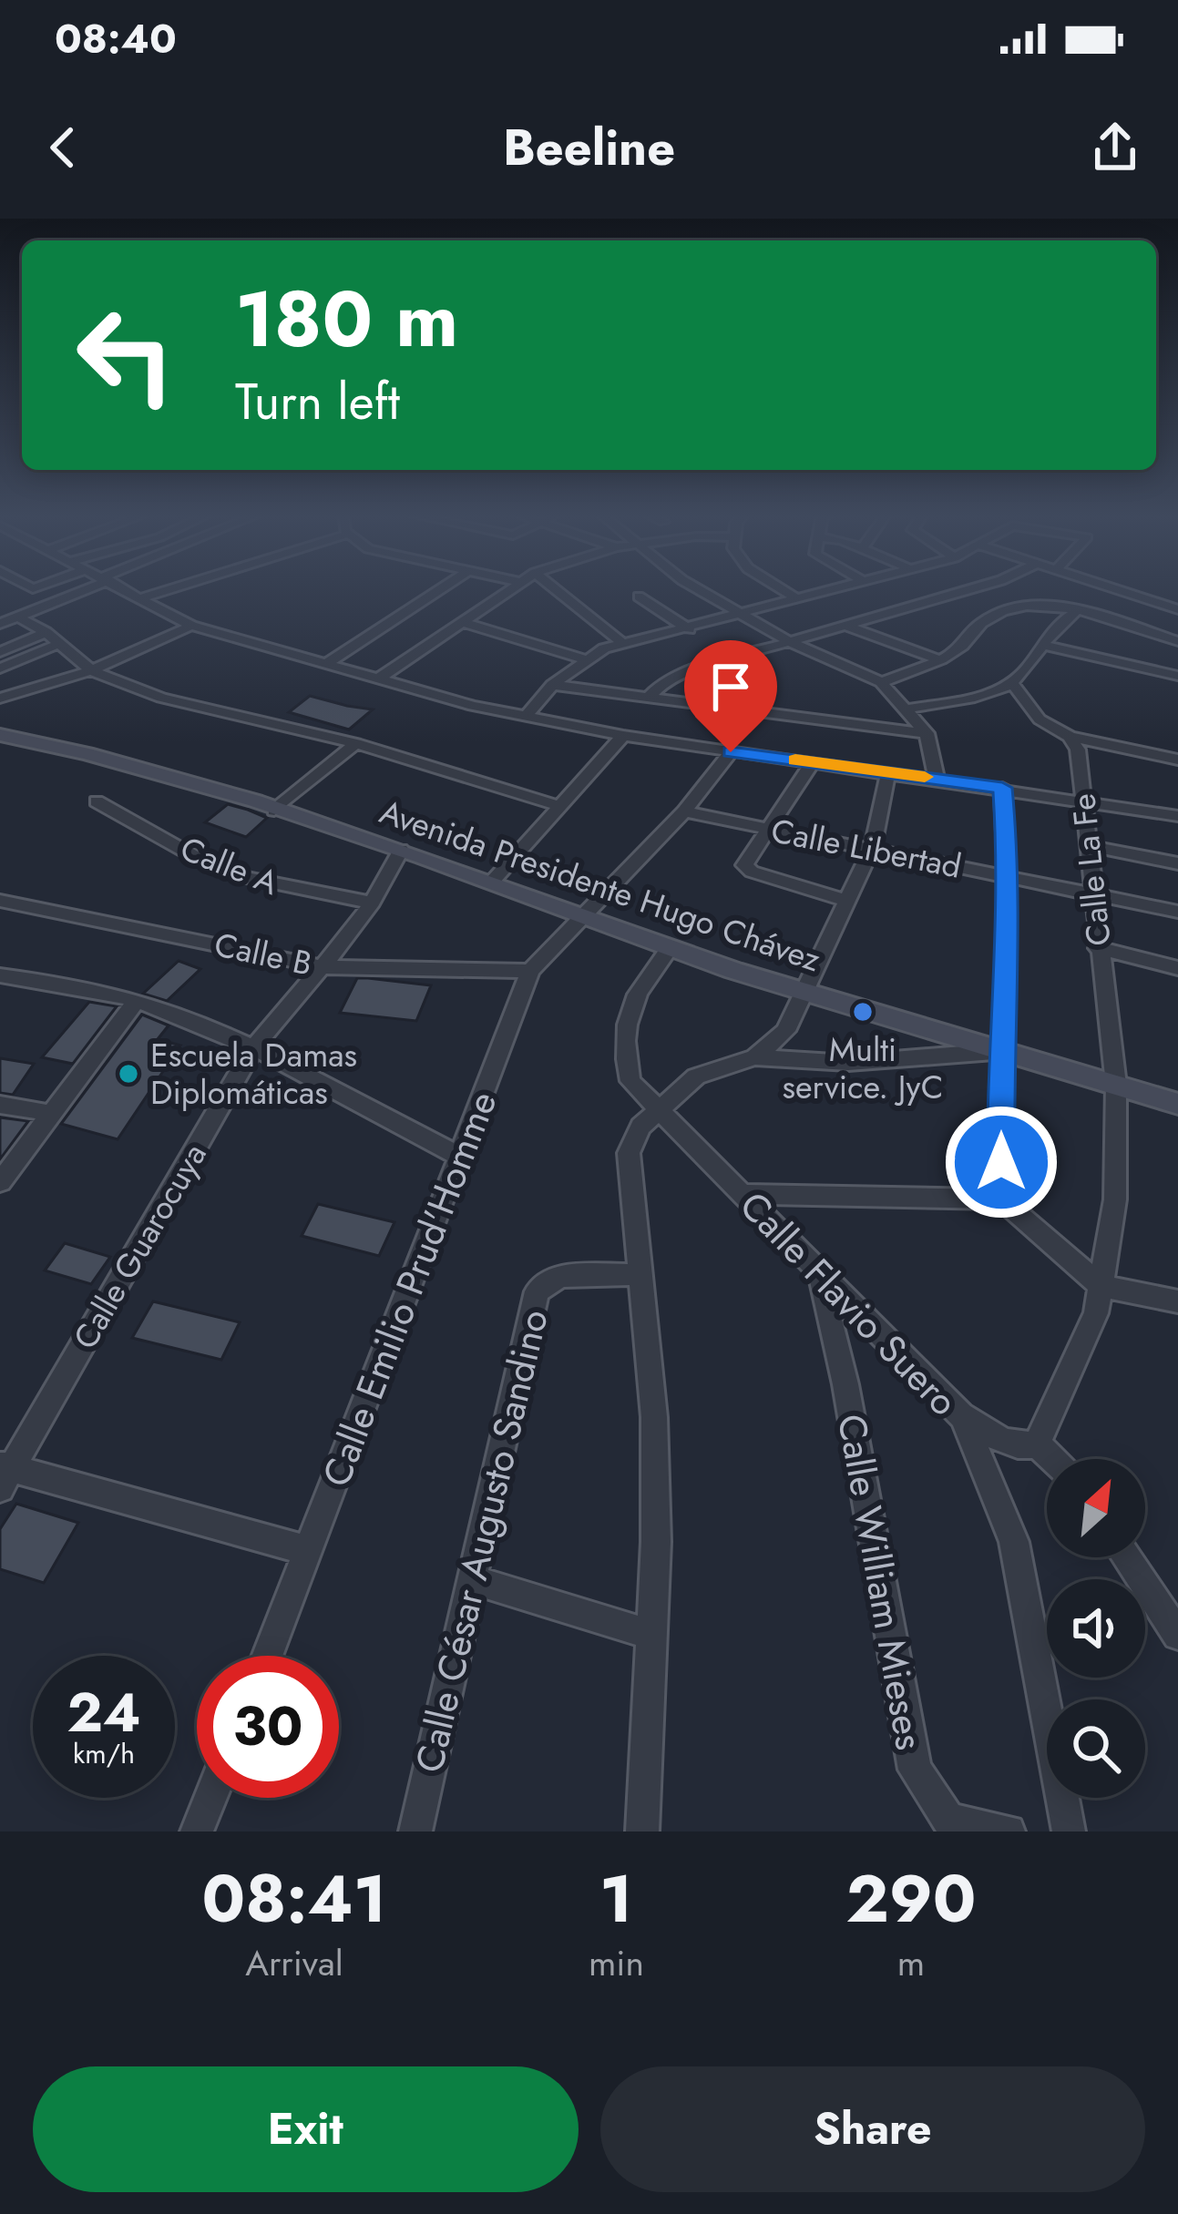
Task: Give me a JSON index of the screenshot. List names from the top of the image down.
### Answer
{
  "streets": {
    "main road": ["Avenida Presidente Hugo Chávez"],
    "street": [
      "Calle Libertad",
      "Calle A",
      "Calle La Fe",
      "Calle B",
      "Calle Guarocuya",
      "Calle Emilio Prud'Homme",
      "Calle Flavio Suero",
      "Calle César Augusto Sandino",
      "Calle William Mieses"
    ]
  },
  "crossings": [
    ["Calle Libertad", "Calle La Fe"],
    ["Calle Libertad", "Calle Emilio Prud'Homme"],
    ["Calle A", "Calle Guarocuya"],
    ["Calle La Fe", "Avenida Presidente Hugo Chávez"],
    ["Avenida Presidente Hugo Chávez", "Calle Guarocuya"],
    ["Avenida Presidente Hugo Chávez", "Calle Emilio Prud'Homme"],
    ["Avenida Presidente Hugo Chávez", "Calle Flavio Suero"],
    ["Calle B", "Calle Guarocuya"],
    ["Calle B", "Calle Emilio Prud'Homme"],
    ["Calle Flavio Suero", "Calle William Mieses"]
  ],
  "places": ["Multi service. JyC", "Escuela Damas Diplomáticas"],
  "north": "top right",
  "page": {
    "status": "08:40",
    "header": "Beeline",
    "turn": ["180 m", "Turn left"],
    "speed": "24 km/h",
    "limit": "30",
    "eta": [
      "08:41",
      "Arrival",
      "1",
      "min",
      "290",
      "m"
    ],
    "buttons": ["Exit", "Share"]
  }
}
